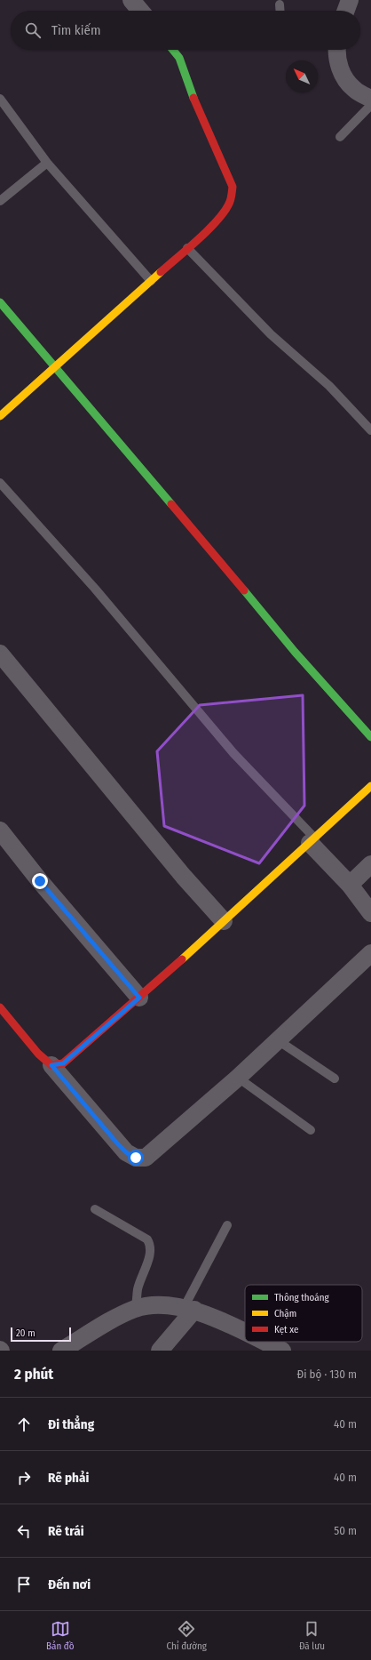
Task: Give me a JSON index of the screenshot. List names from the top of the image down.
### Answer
{
  "legend": ["Thông thoáng", "Chậm", "Kẹt xe"],
  "scale_bar": "20 m",
  "north": "top left",
  "page": {
    "search": "Tìm kiếm",
    "scale": "20 m",
    "heading": ["2 phút", "Đi bộ · 130 m"],
    "list": [
      ["Đi thẳng", "40 m"],
      ["Rẽ phải", "40 m"],
      ["Rẽ trái", "50 m"],
      "Đến nơi"
    ],
    "nav": ["Bản đồ", "Chỉ đường", "Đã lưu"]
  }
}
